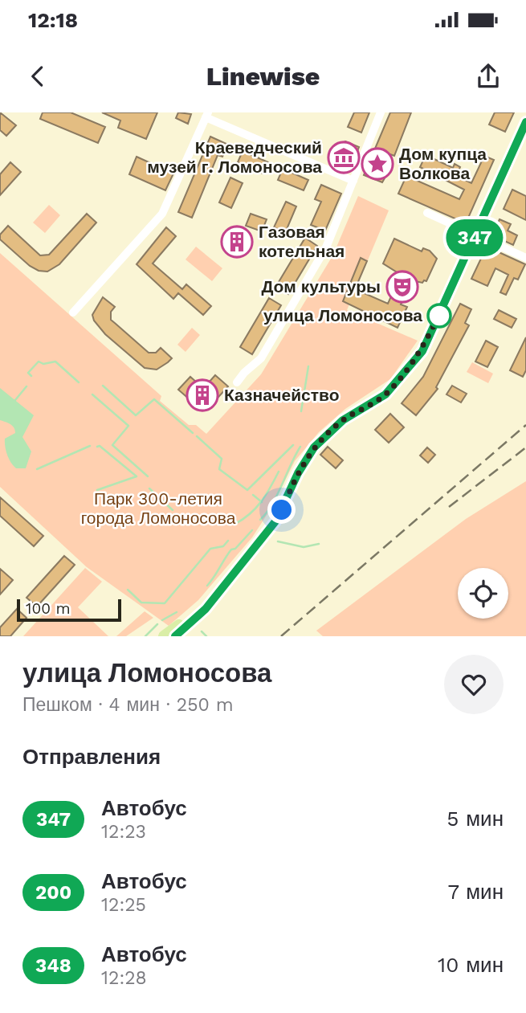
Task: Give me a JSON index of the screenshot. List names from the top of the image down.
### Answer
{
  "parks": ["Парк 300-летия города Ломоносова"],
  "places": {
    "museum": ["Краеведческий музей г. Ломоносова"],
    "place": ["Дом купца Волкова"],
    "building": ["Газовая котельная", "Казначейство"],
    "theatre": ["Дом культуры"],
    "other": ["улица Ломоносова"]
  },
  "lines": ["bus line 347"],
  "scale_bar": "100 m",
  "page": {
    "status": "12:18",
    "header": "Linewise",
    "on_map": "347",
    "scale": "100 m",
    "heading": [
      ["улица Ломоносова", "Пешком · 4 мин · 250 m"],
      "Отправления"
    ],
    "list": [
      {
        "mark": "347",
        "name": "Автобус",
        "note": "12:23",
        "value": "5 мин"
      },
      {
        "mark": "200",
        "name": "Автобус",
        "note": "12:25",
        "value": "7 мин"
      },
      {
        "mark": "348",
        "name": "Автобус",
        "note": "12:28",
        "value": "10 мин"
      }
    ]
  }
}
